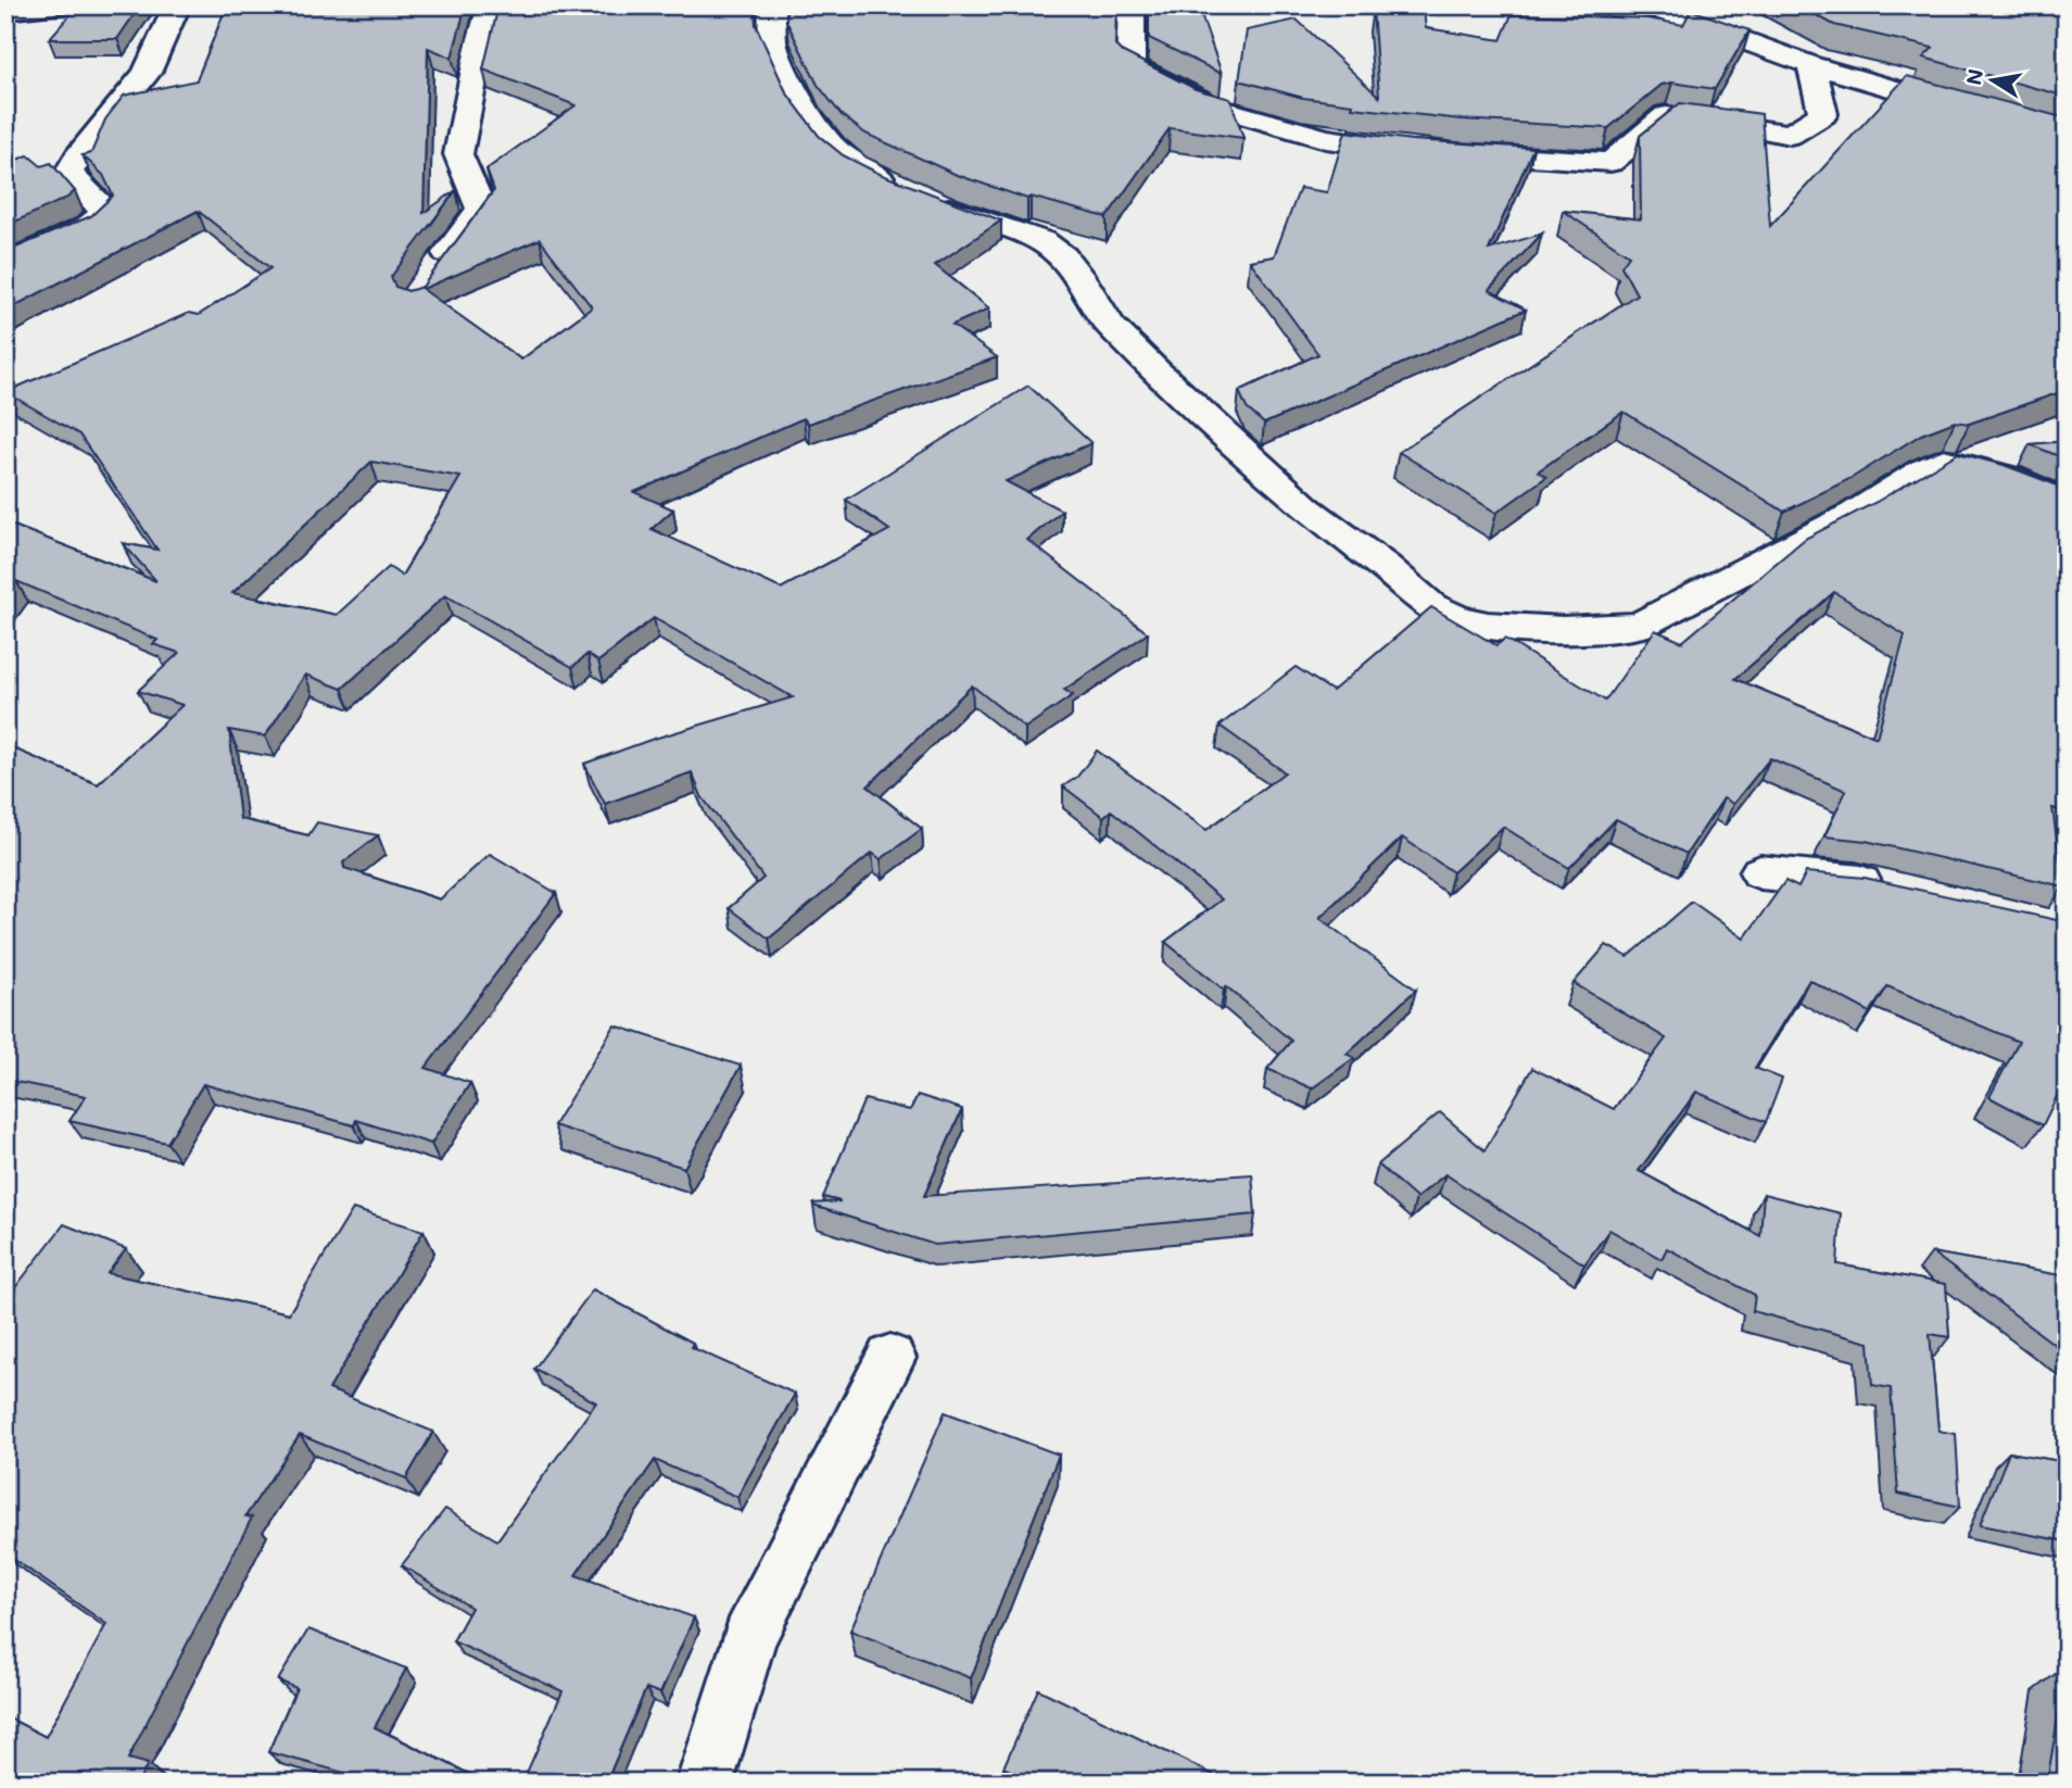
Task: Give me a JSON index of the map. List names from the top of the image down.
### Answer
{
  "north": "left"
}
